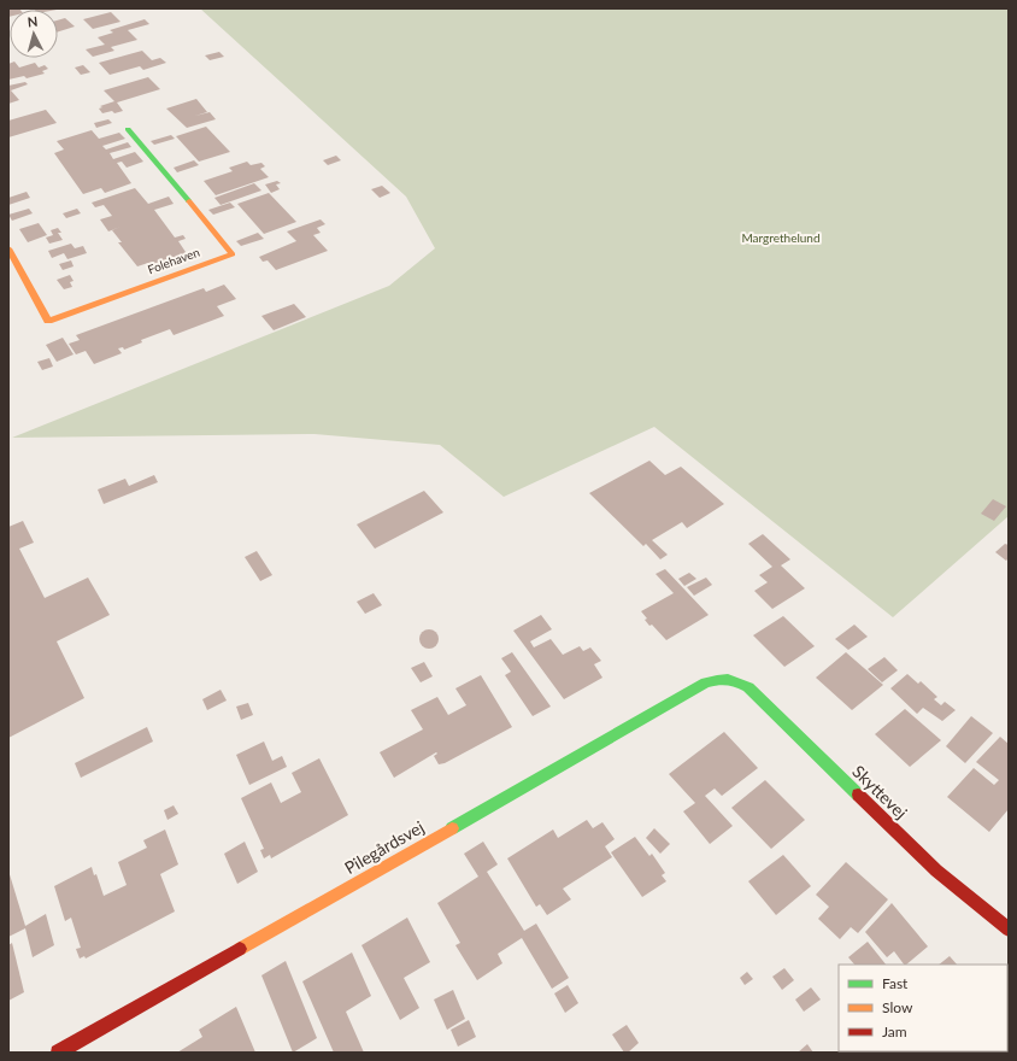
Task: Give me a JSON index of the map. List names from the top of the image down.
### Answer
{
  "streets": {
    "street": ["Folehaven", "Skyttevej", "Pilegårdsvej"]
  },
  "crossings": [
    ["Skyttevej", "Pilegårdsvej"]
  ],
  "parks": ["Margrethelund"],
  "legend": ["Fast", "Slow", "Jam"],
  "north": "top"
}
